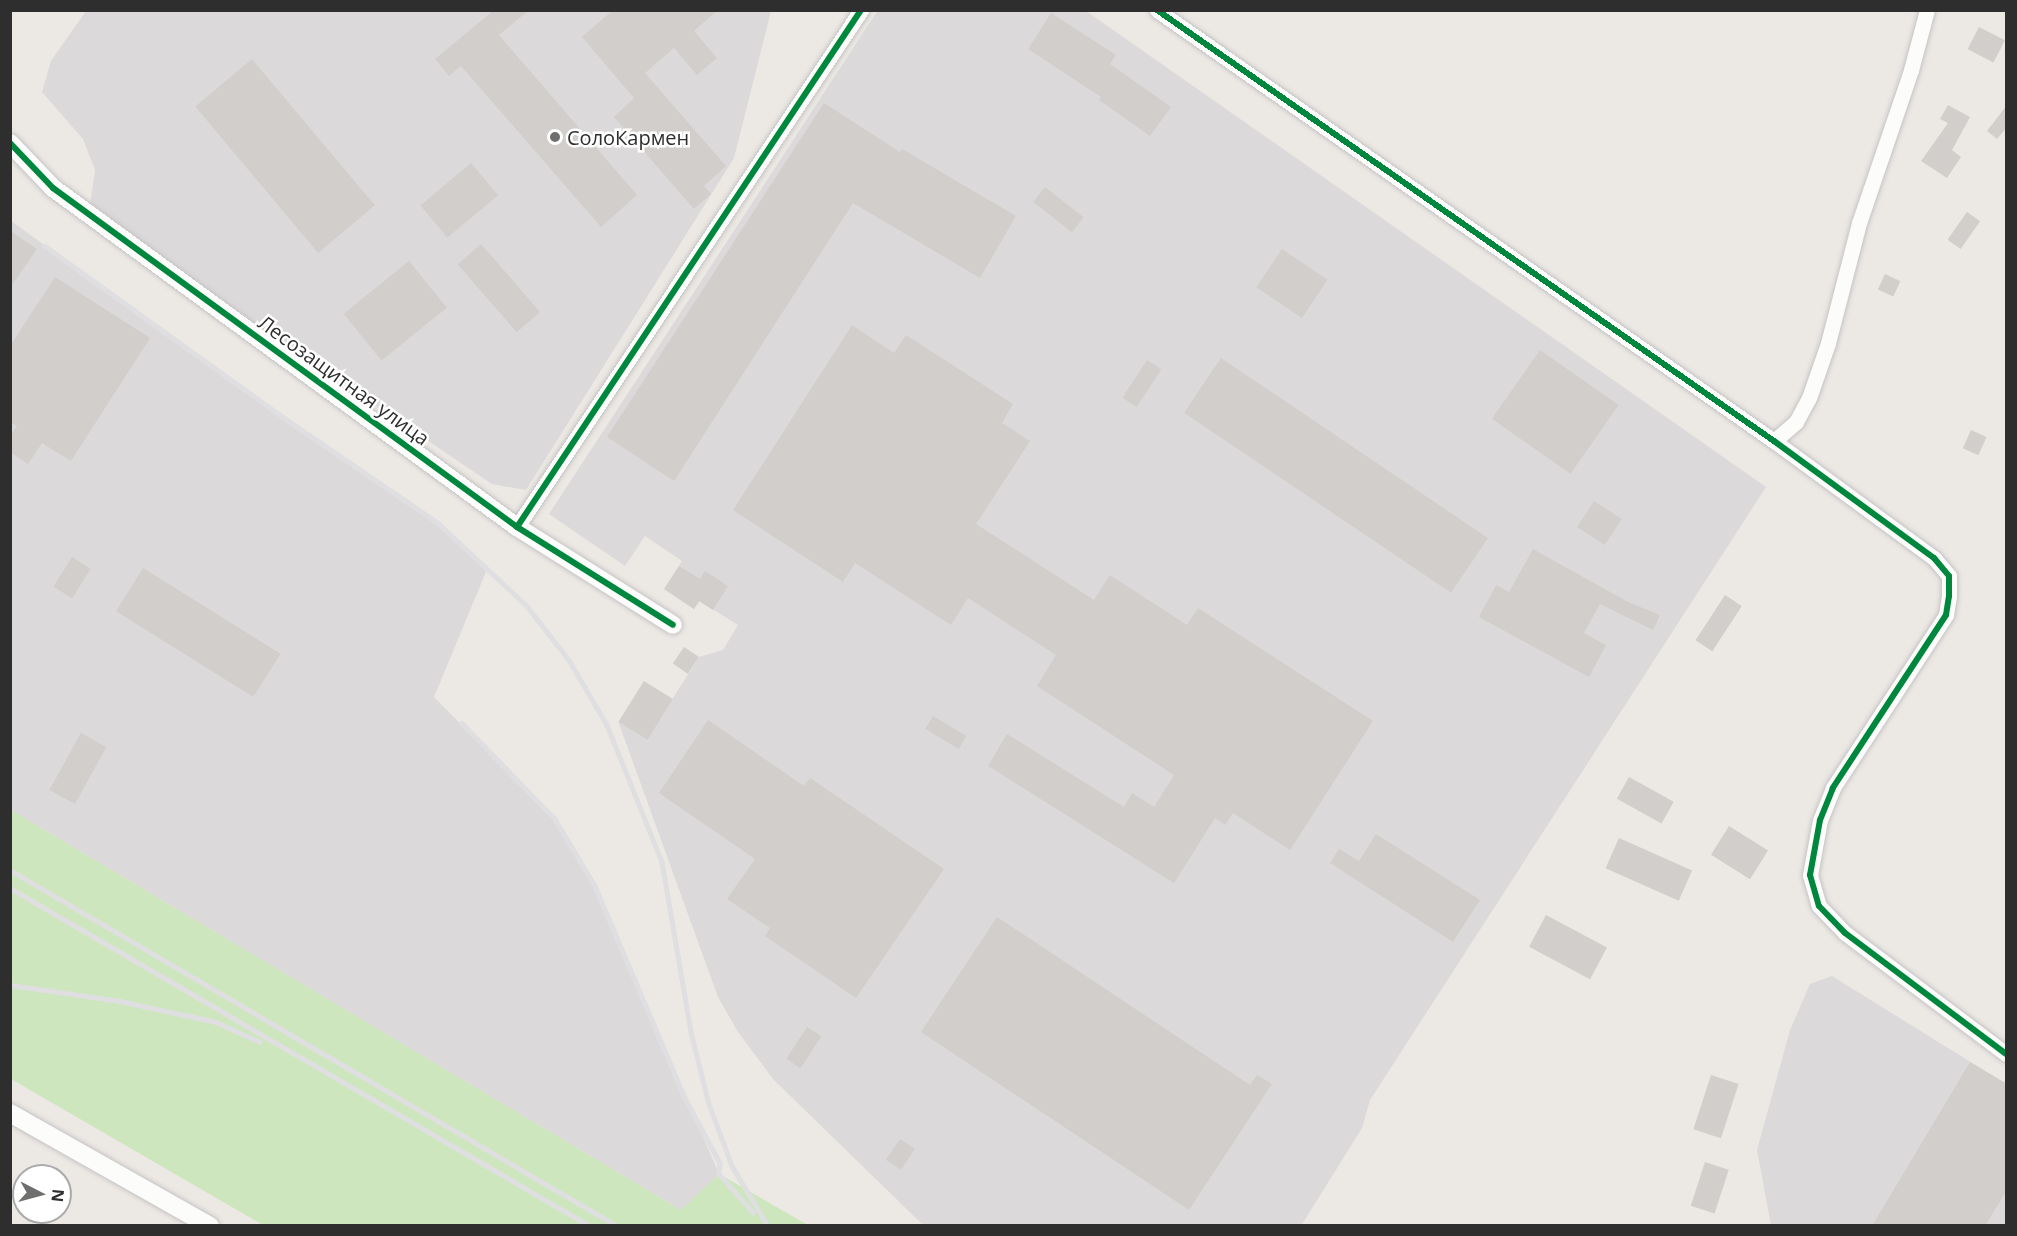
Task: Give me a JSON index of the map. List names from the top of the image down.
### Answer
{
  "streets": {
    "street": ["Лесозащитная улица"]
  },
  "places": ["СолоКармен"],
  "north": "right"
}
